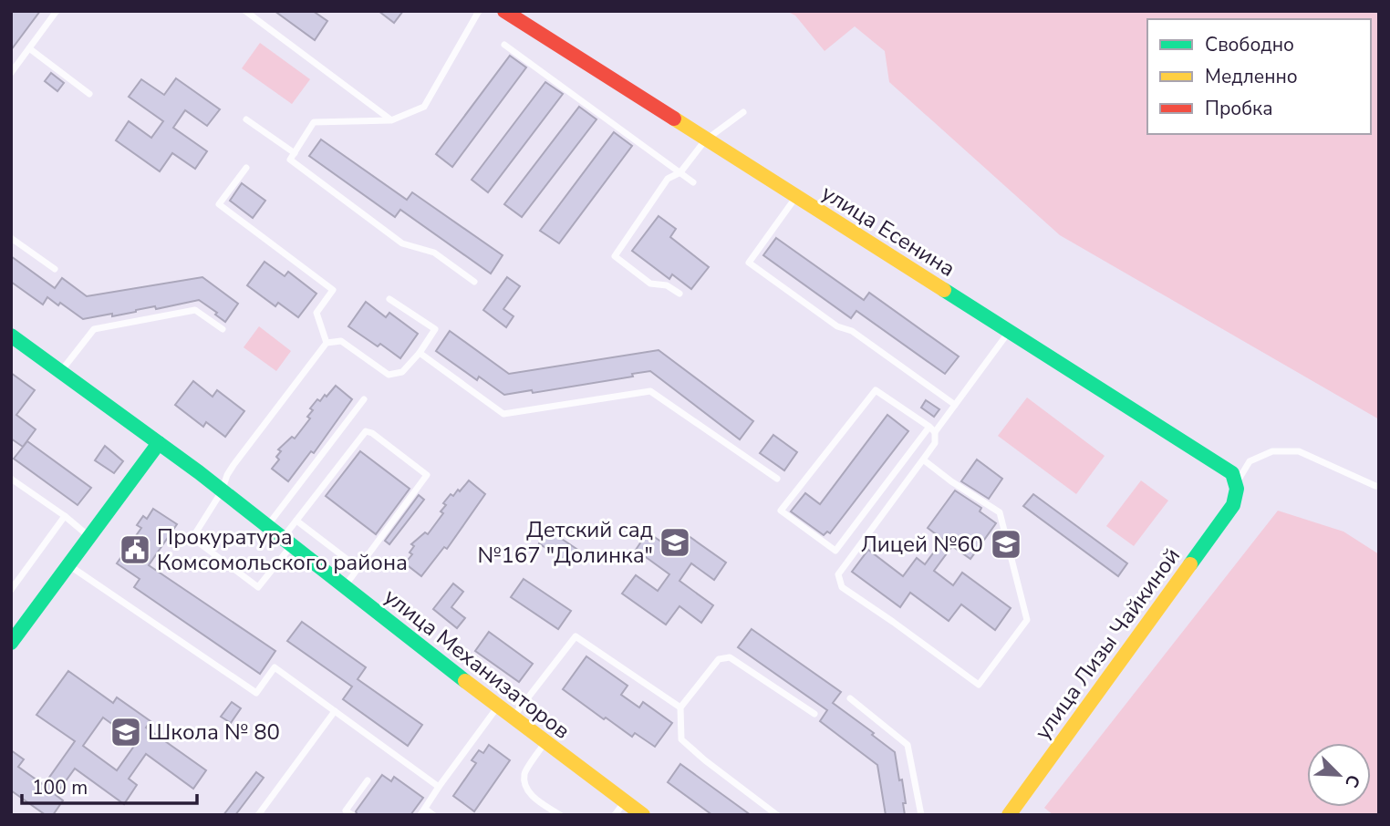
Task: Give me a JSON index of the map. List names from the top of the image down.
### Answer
{
  "streets": {
    "street": ["улица Есенина", "улица Лизы Чайкиной", "улица Механизаторов"]
  },
  "crossings": [
    ["улица Есенина", "улица Лизы Чайкиной"]
  ],
  "places": {
    "school or university": ["Детский сад №167 \"Долинка\"", "Лицей №60", "Школа № 80"],
    "public building": ["Прокуратура Комсомольского района"]
  },
  "legend": ["Свободно", "Медленно", "Пробка"],
  "scale_bar": "100 m",
  "north": "bottom right"
}
